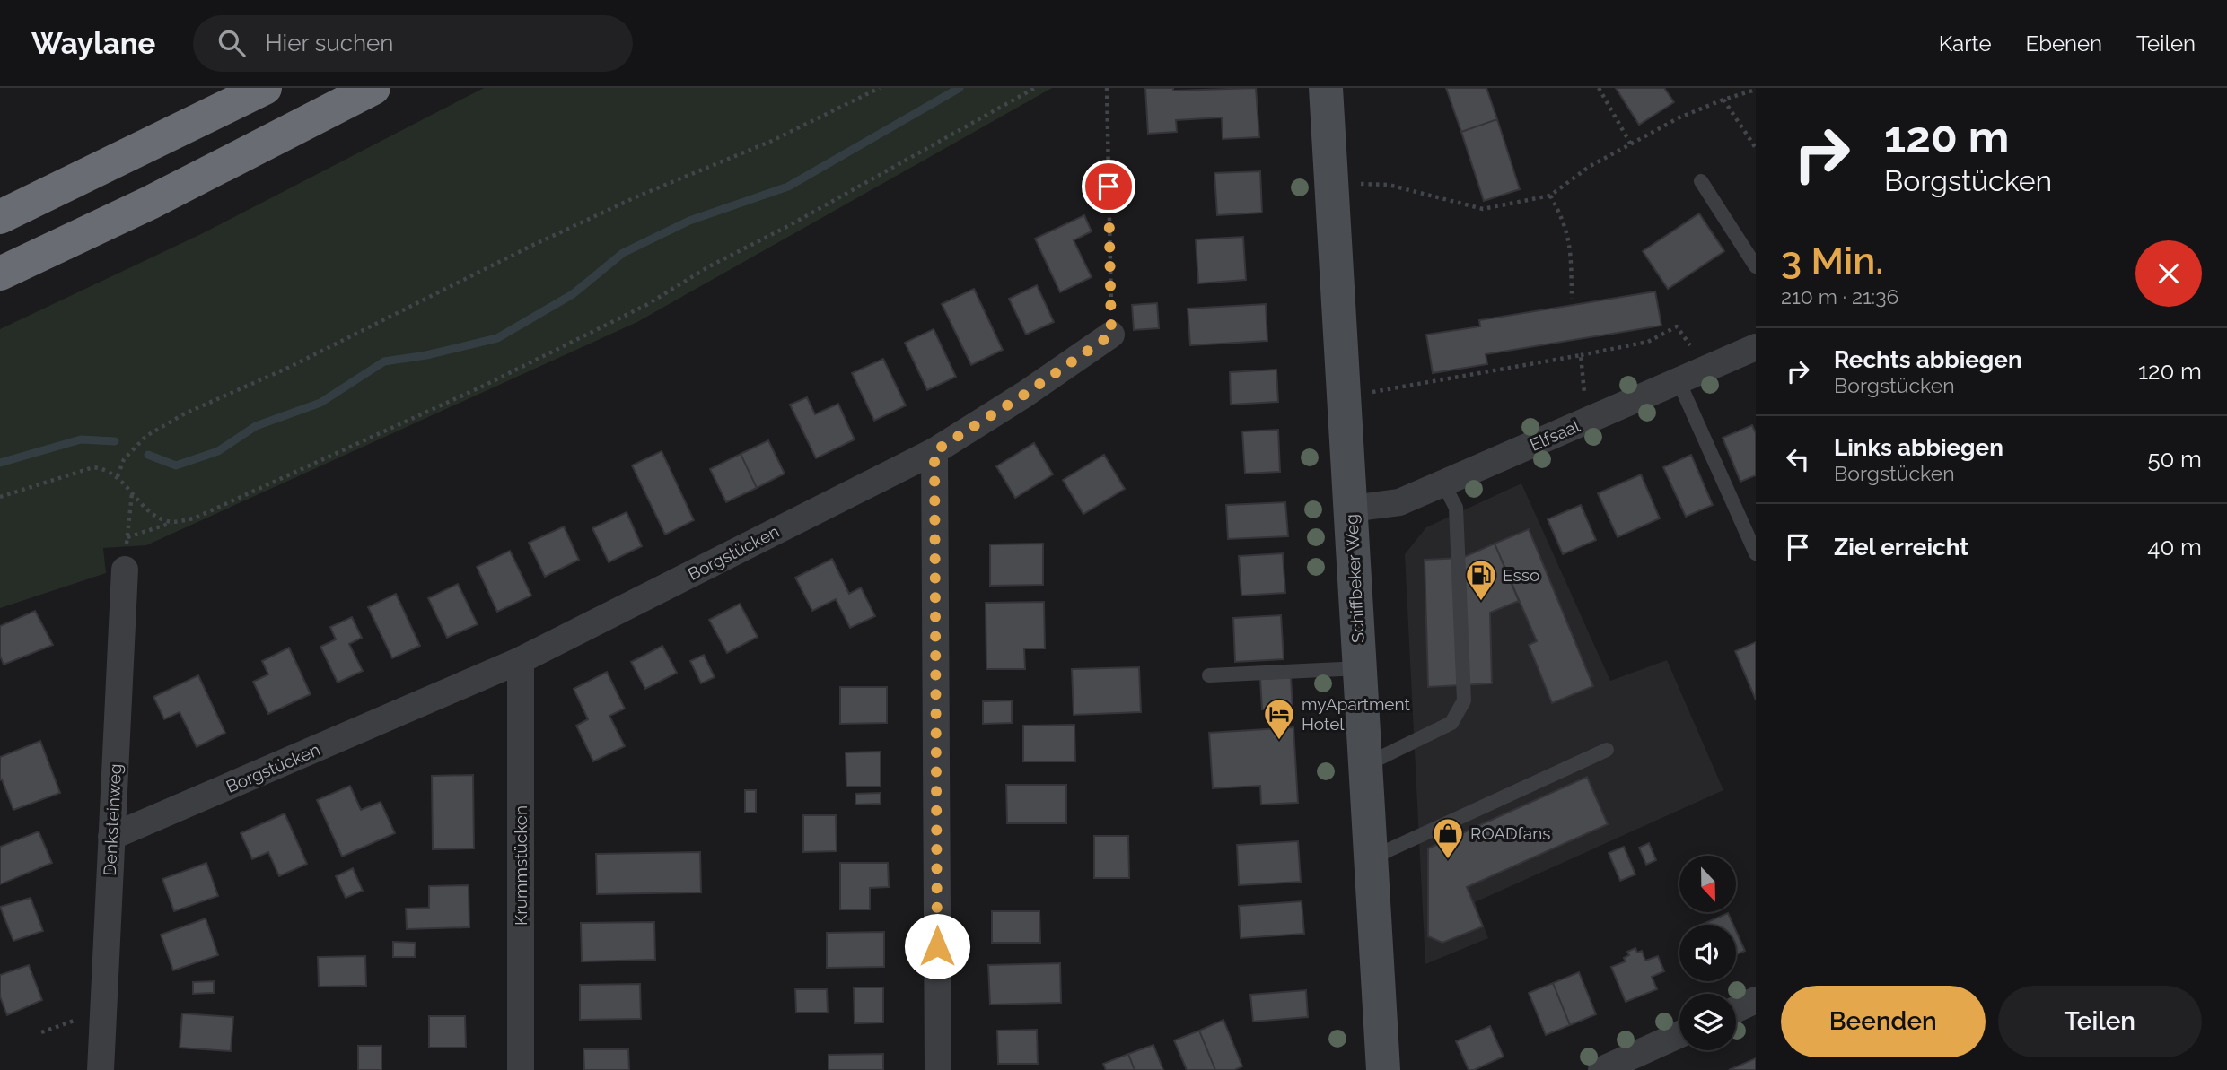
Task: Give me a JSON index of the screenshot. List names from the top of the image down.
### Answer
{
  "streets": {
    "main road": ["Schiffbeker Weg"],
    "street": [
      "Elfsaal",
      "Borgstücken",
      "Denksteinweg",
      "Krummstücken"
    ]
  },
  "crossings": [
    ["Elfsaal", "Schiffbeker Weg"],
    ["Borgstücken", "Denksteinweg"],
    ["Borgstücken", "Krummstücken"]
  ],
  "places": {
    "fuel station": ["Esso"],
    "hotel": ["myApartment Hotel"],
    "shop": ["ROADfans"]
  },
  "north": "bottom",
  "page": {
    "header": "Waylane",
    "search": "Hier suchen",
    "nav": ["Karte", "Ebenen", "Teilen"],
    "turn": ["120 m", "Borgstücken"],
    "heading": ["3 Min.", "210 m · 21:36"],
    "list": [
      {
        "name": "Rechts abbiegen",
        "note": "Borgstücken",
        "value": "120 m"
      },
      {
        "name": "Links abbiegen",
        "note": "Borgstücken",
        "value": "50 m"
      },
      {
        "name": "Ziel erreicht",
        "value": "40 m"
      }
    ],
    "buttons": ["Beenden", "Teilen"]
  }
}
